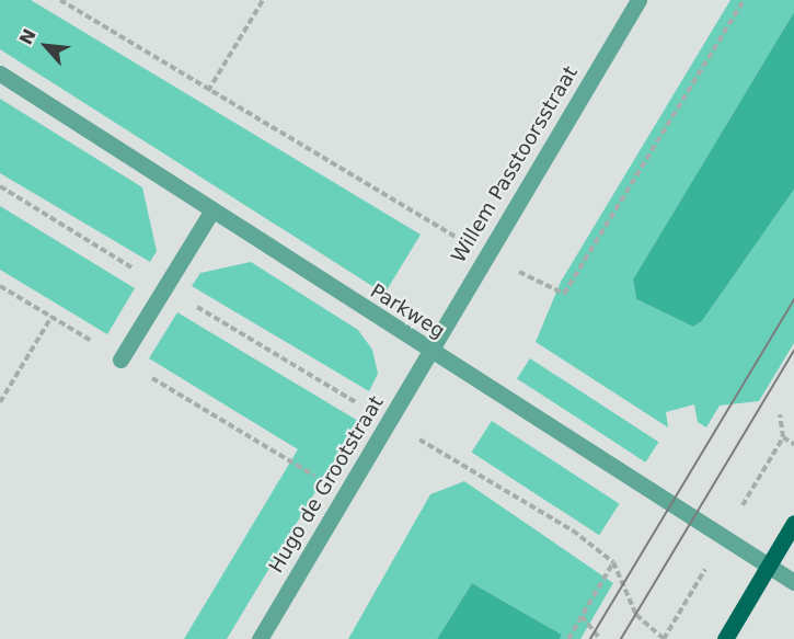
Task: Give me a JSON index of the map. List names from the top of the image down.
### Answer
{
  "streets": {
    "street": ["Willem Passtoorsstraat", "Parkweg", "Hugo de Grootstraat"]
  },
  "crossings": [
    ["Willem Passtoorsstraat", "Parkweg"],
    ["Willem Passtoorsstraat", "Hugo de Grootstraat"],
    ["Parkweg", "Hugo de Grootstraat"]
  ],
  "north": "top left"
}
